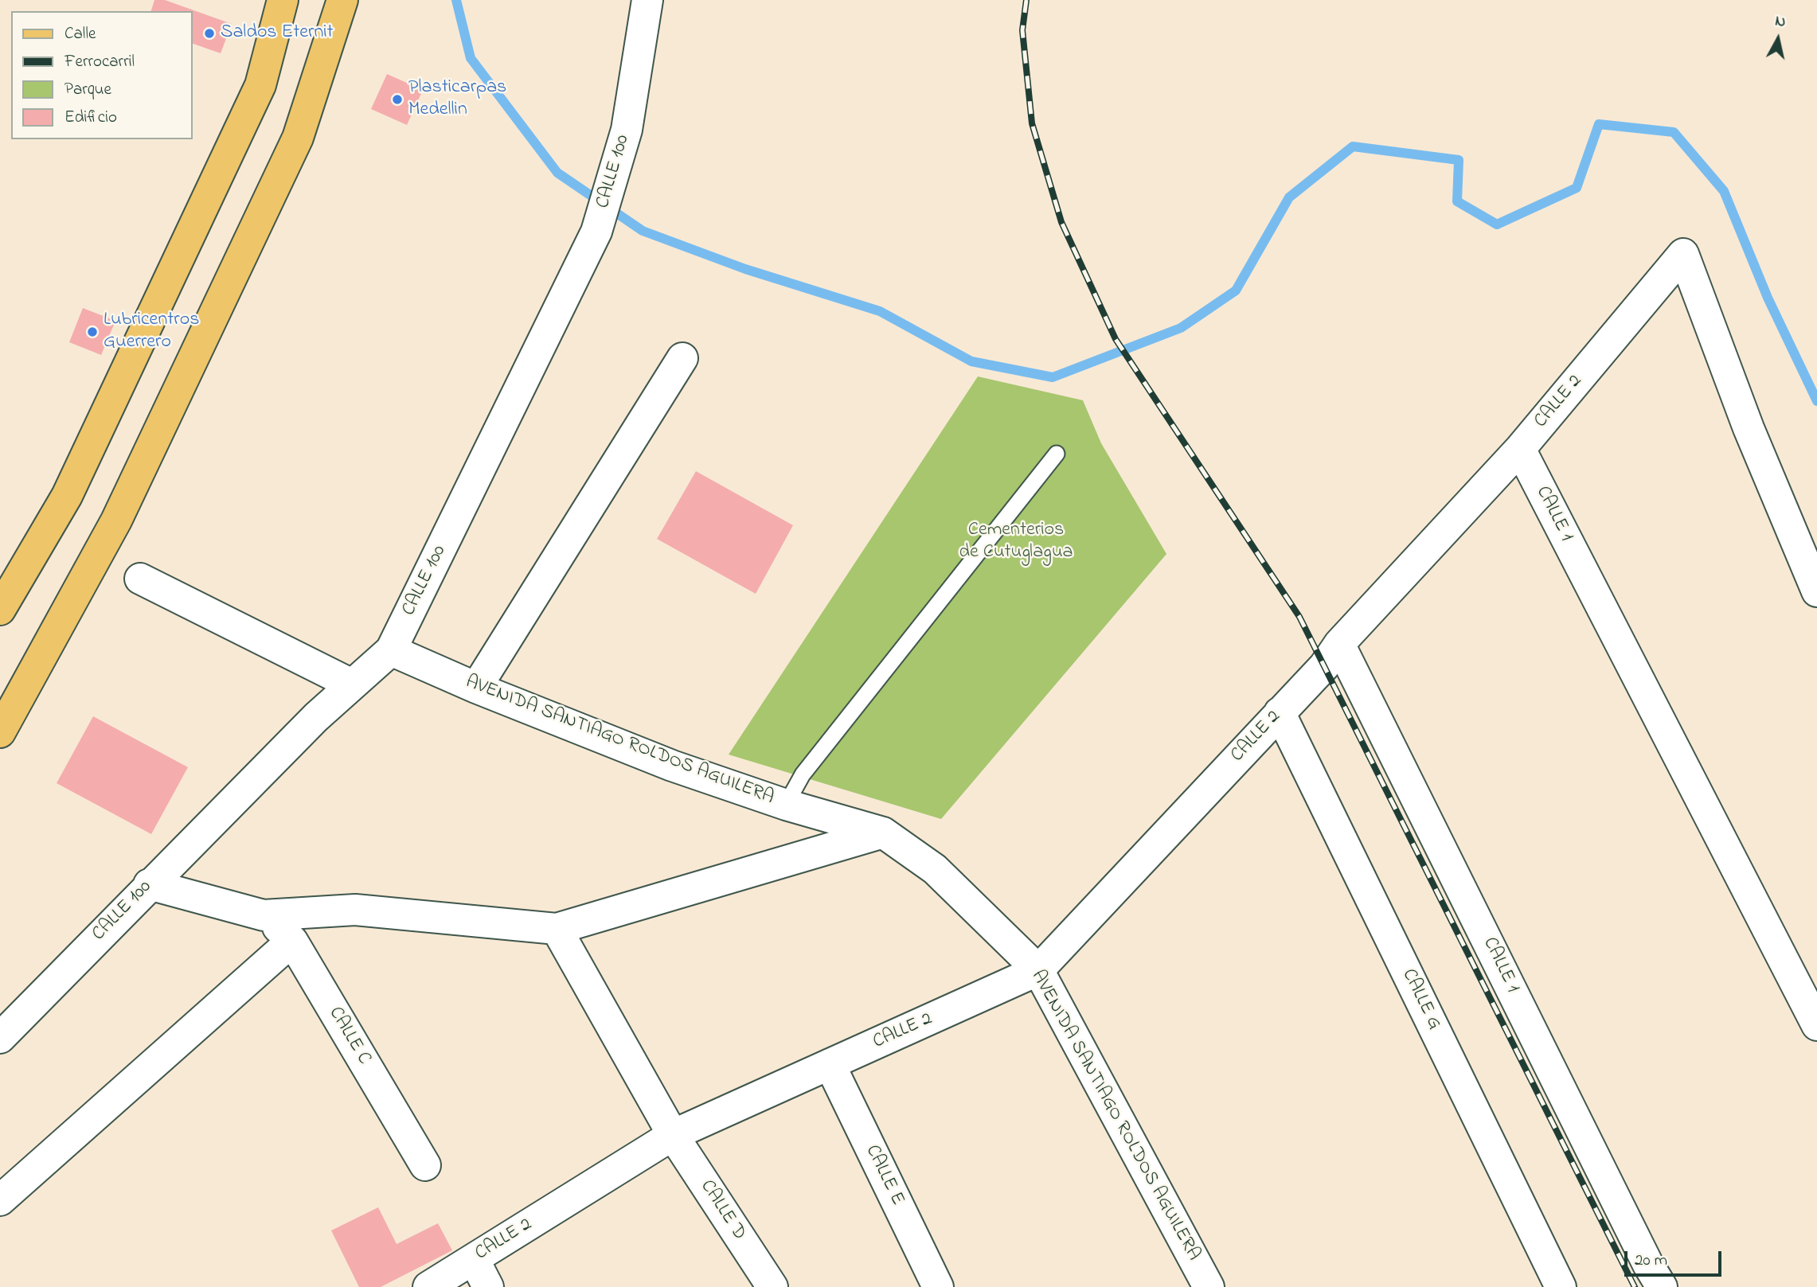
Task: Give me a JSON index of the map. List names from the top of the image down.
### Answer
{
  "streets": {
    "street": [
      "CALLE 100",
      "CALLE 2",
      "CALLE 1",
      "AVENIDA SANTIAGO ROLDOS AGUILERA",
      "CALLE G",
      "CALLE C",
      "CALLE E",
      "CALLE D"
    ]
  },
  "crossings": [
    ["CALLE 100", "AVENIDA SANTIAGO ROLDOS AGUILERA"],
    ["CALLE 2", "CALLE 1"],
    ["CALLE 2", "AVENIDA SANTIAGO ROLDOS AGUILERA"],
    ["CALLE 2", "CALLE G"],
    ["CALLE 2", "CALLE E"],
    ["CALLE 2", "CALLE D"]
  ],
  "parks": ["Cementerios de Cutuglagua"],
  "places": ["Saldos Eternit", "Plasticarpas Medellin", "Lubricentros Guerrero"],
  "legend": [
    "Calle",
    "Ferrocarril",
    "Parque",
    "Edificio"
  ],
  "scale_bar": "20 m",
  "north": "top"
}
